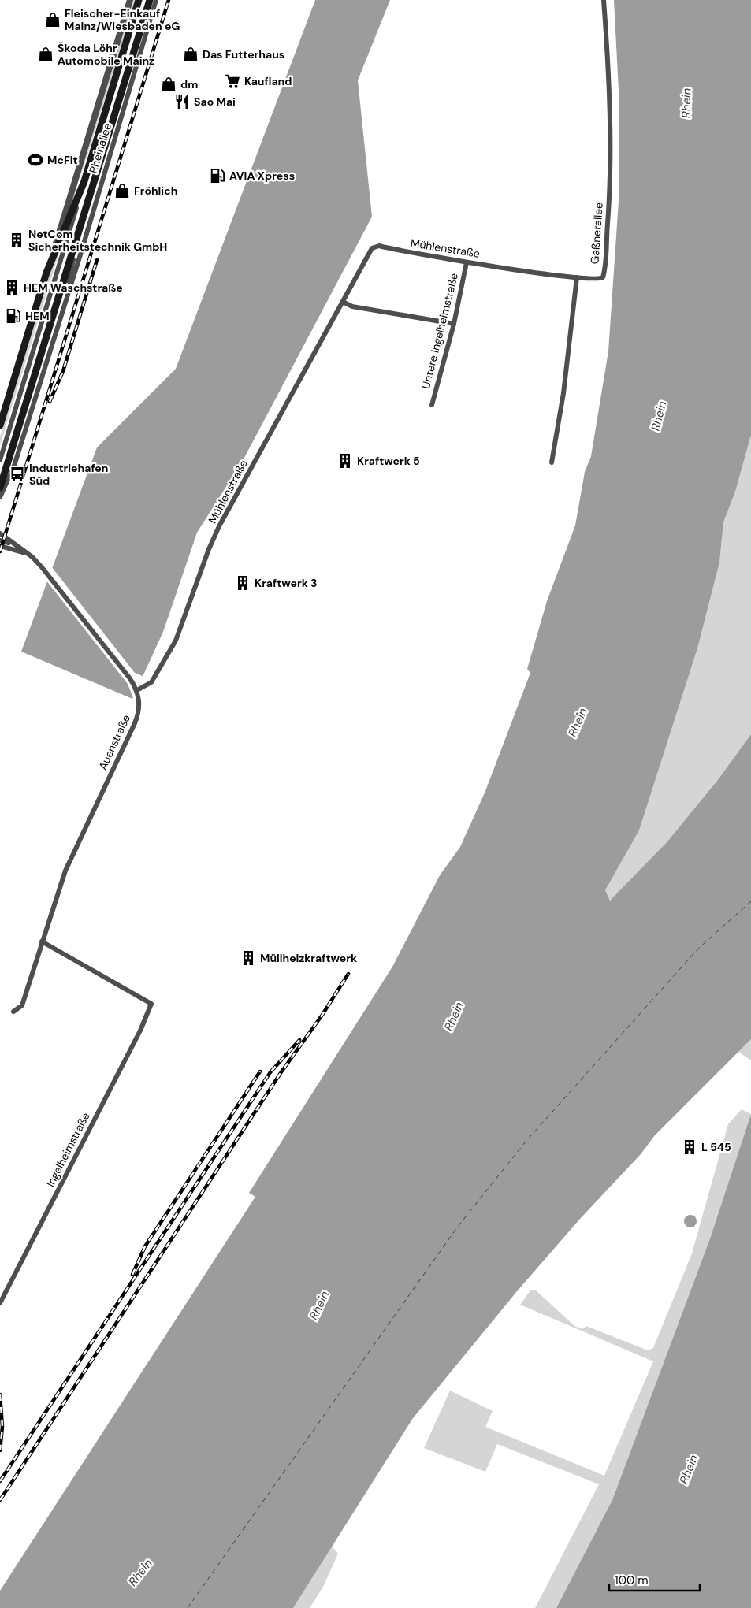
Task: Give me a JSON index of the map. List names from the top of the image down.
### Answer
{
  "streets": {
    "main road": ["Rheinallee"],
    "street": [
      "Gaßnerallee",
      "Mühlenstraße",
      "Untere Ingelheimstraße",
      "Auenstraße",
      "Ingelheimstraße"
    ]
  },
  "crossings": [
    ["Gaßnerallee", "Mühlenstraße"],
    ["Mühlenstraße", "Untere Ingelheimstraße"],
    ["Mühlenstraße", "Auenstraße"],
    ["Auenstraße", "Ingelheimstraße"]
  ],
  "water": ["Rhein"],
  "places": {
    "shop": [
      "Fleischer-Einkauf Mainz/Wiesbaden eG",
      "Škoda Löhr Automobile Mainz",
      "Das Futterhaus",
      "dm",
      "Fröhlich"
    ],
    "supermarket": ["Kaufland"],
    "restaurant": ["Sao Mai"],
    "sports": ["McFit"],
    "fuel station": ["AVIA Xpress", "HEM"],
    "building": [
      "NetCom Sicherheitstechnik GmbH",
      "HEM Waschstraße",
      "Kraftwerk 5",
      "Kraftwerk 3",
      "Müllheizkraftwerk",
      "L 545"
    ],
    "bus stop": ["Industriehafen Süd"]
  },
  "scale_bar": "100 m"
}
